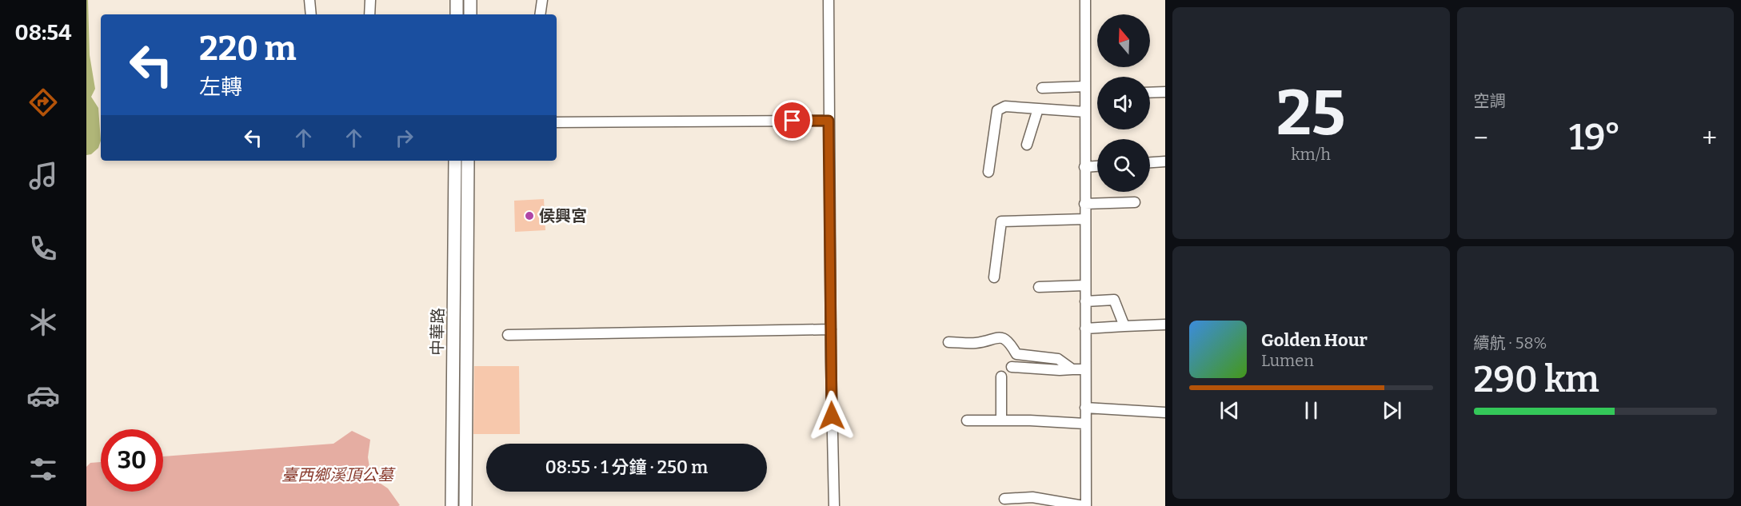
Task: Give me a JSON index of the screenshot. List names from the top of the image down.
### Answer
{
  "streets": {
    "main road": ["中華路"]
  },
  "parks": ["臺西鄉溪頂公墓"],
  "places": ["侯興宮"],
  "north": "top",
  "page": {
    "tabs": "08:54",
    "tile": [
      ["25", "km/h"],
      "空調",
      ["續航 · 58%", "290 km"]
    ],
    "turn": ["220 m", "左轉"],
    "heat": ["−", "19°", "+"],
    "song": ["Golden Hour", "Lumen"],
    "limit": "30",
    "trip": "08:55 · 1 分鐘 · 250 m"
  }
}
